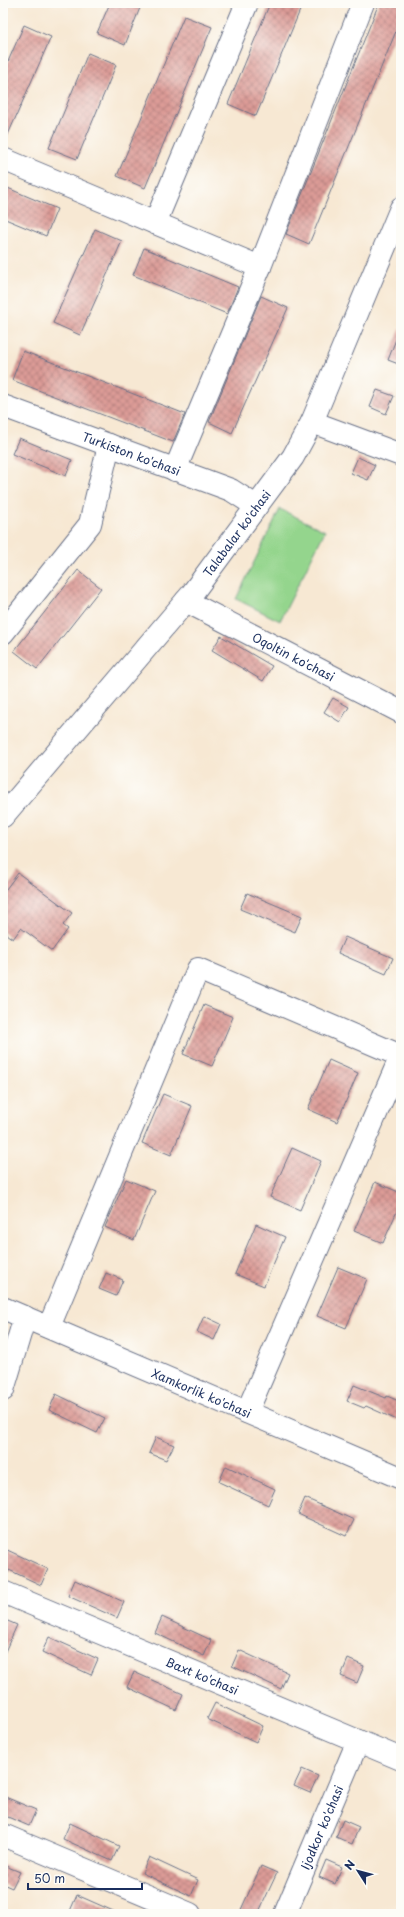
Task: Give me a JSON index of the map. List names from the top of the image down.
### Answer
{
  "streets": {
    "street": [
      "Turkiston ko'chasi",
      "Talabalar ko'chasi",
      "Oqoltin ko'chasi",
      "Xamkorlik ko'chasi",
      "Baxt ko'chasi",
      "Ijodkor ko'chasi"
    ]
  },
  "crossings": [
    ["Turkiston ko'chasi", "Talabalar ko'chasi"],
    ["Talabalar ko'chasi", "Oqoltin ko'chasi"],
    ["Baxt ko'chasi", "Ijodkor ko'chasi"]
  ],
  "scale_bar": "50 m",
  "north": "top left"
}
